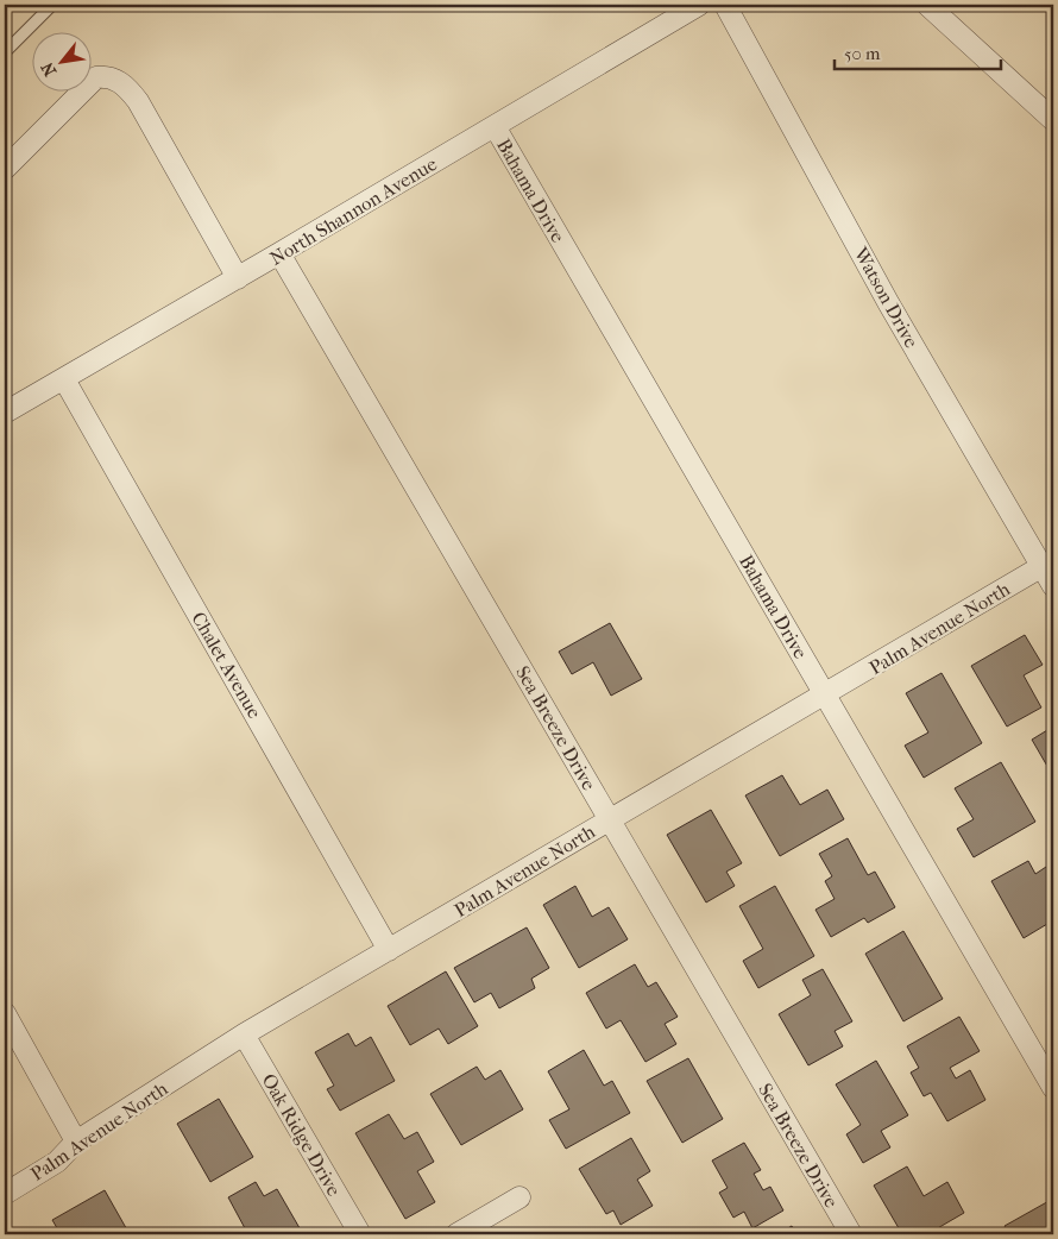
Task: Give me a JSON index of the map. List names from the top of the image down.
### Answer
{
  "streets": {
    "street": [
      "Bahama Drive",
      "North Shannon Avenue",
      "Watson Drive",
      "Palm Avenue North",
      "Chalet Avenue",
      "Sea Breeze Drive",
      "Oak Ridge Drive"
    ]
  },
  "crossings": [
    ["Bahama Drive", "North Shannon Avenue"],
    ["Bahama Drive", "Palm Avenue North"],
    ["North Shannon Avenue", "Chalet Avenue"],
    ["North Shannon Avenue", "Sea Breeze Drive"],
    ["Watson Drive", "Palm Avenue North"],
    ["Palm Avenue North", "Chalet Avenue"],
    ["Palm Avenue North", "Sea Breeze Drive"],
    ["Palm Avenue North", "Oak Ridge Drive"]
  ],
  "scale_bar": "50 m",
  "north": "bottom left"
}
